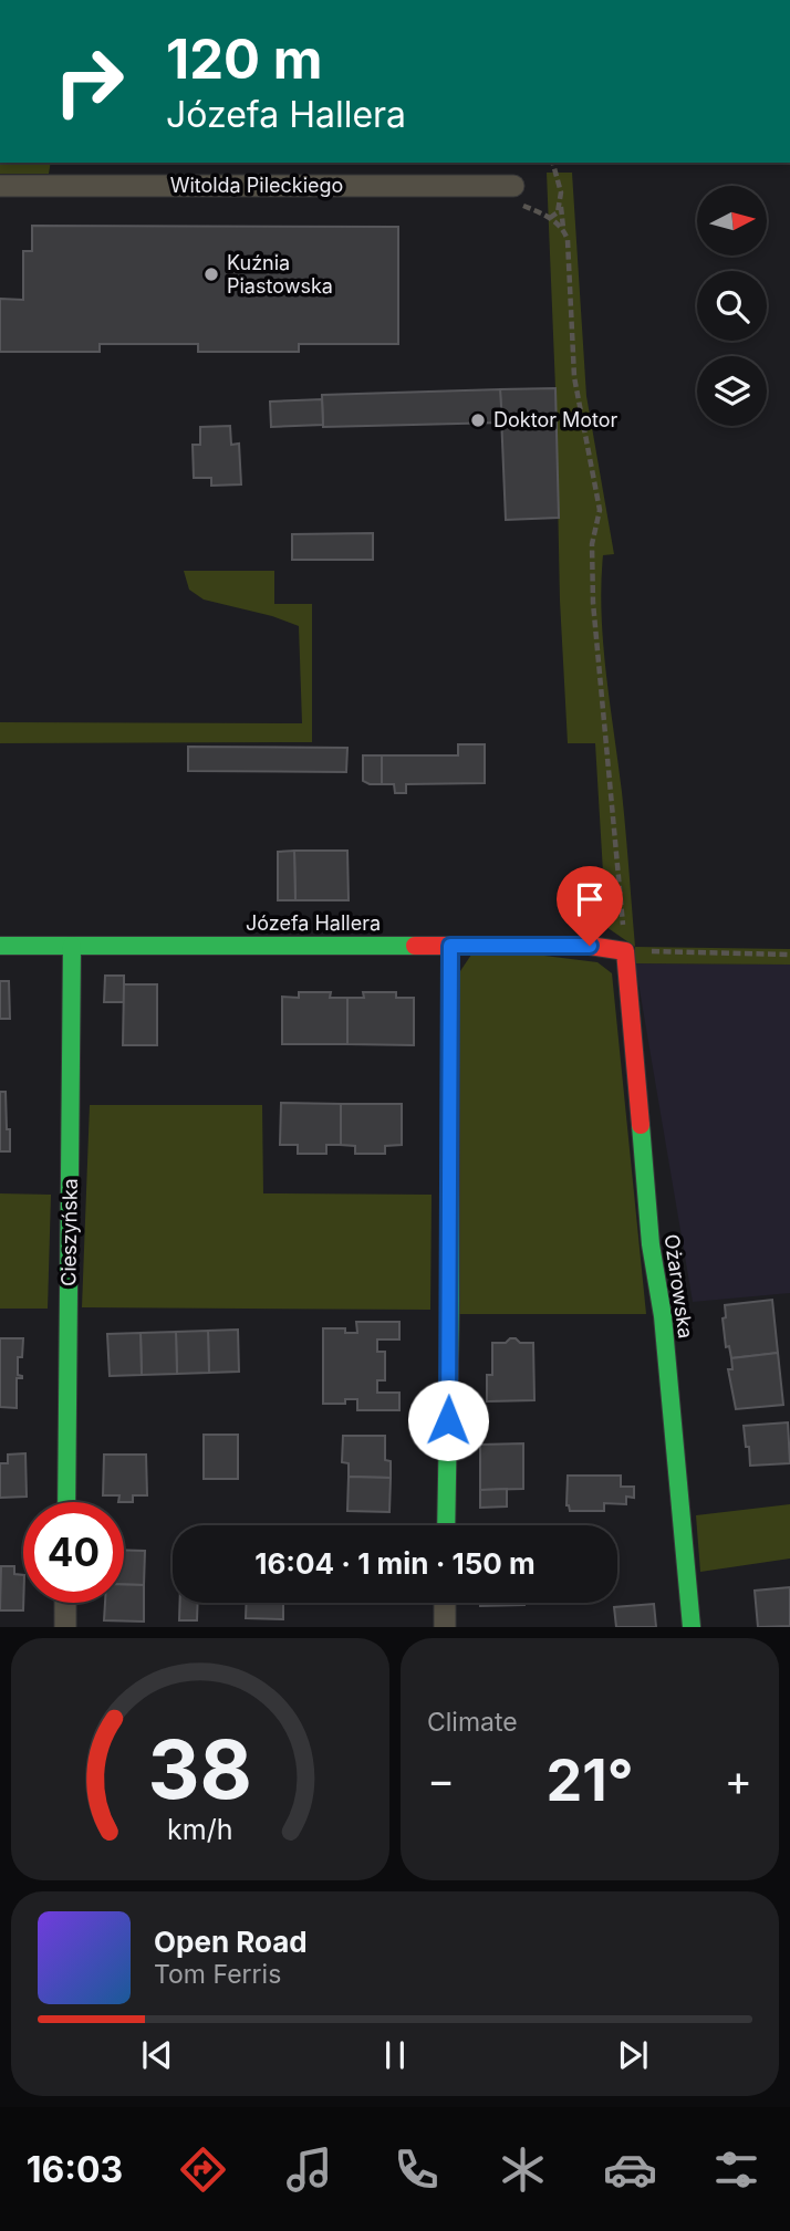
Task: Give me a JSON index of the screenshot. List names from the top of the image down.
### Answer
{
  "streets": {
    "street": [
      "Witolda Pileckiego",
      "Józefa Hallera",
      "Cieszyńska",
      "Ożarowska"
    ]
  },
  "crossings": [
    ["Józefa Hallera", "Cieszyńska"],
    ["Józefa Hallera", "Ożarowska"]
  ],
  "places": ["Kuźnia Piastowska", "Doktor Motor"],
  "north": "right",
  "page": {
    "turn": ["120 m", "Józefa Hallera"],
    "limit": "40",
    "trip": "16:04 · 1 min · 150 m",
    "tile": "Climate",
    "heat": ["−", "21°", "+"],
    "song": ["Open Road", "Tom Ferris"],
    "tabs": "16:03",
    "gauge": ["38", "km/h"]
  }
}
